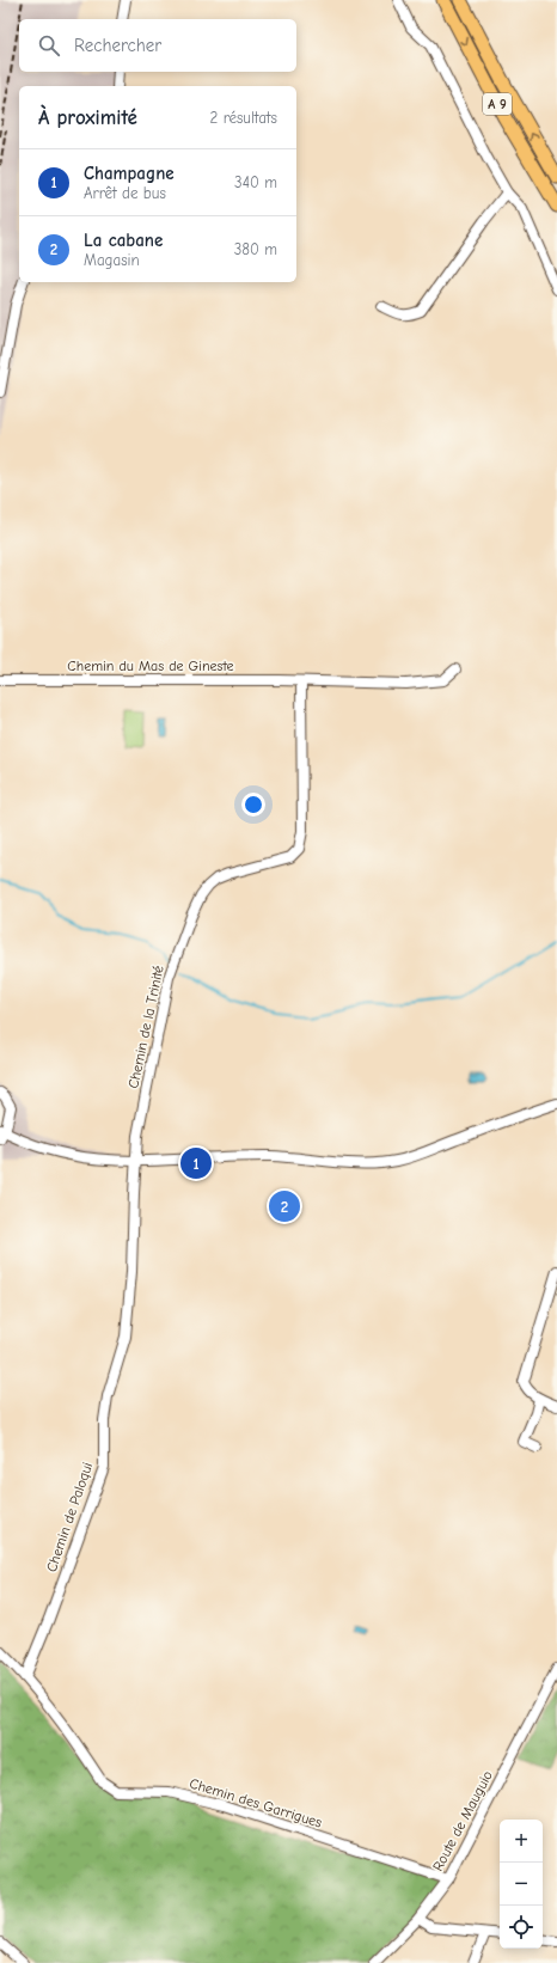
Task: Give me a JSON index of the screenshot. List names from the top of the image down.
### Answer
{
  "streets": {
    "highway": ["A 9"],
    "street": [
      "Chemin du Mas de Gineste",
      "Chemin de la Trinité",
      "Chemin de Paloqui",
      "Chemin des Garrigues",
      "Route de Mauguio"
    ]
  },
  "crossings": [
    ["Chemin du Mas de Gineste", "Chemin de la Trinité"],
    ["Chemin de la Trinité", "Chemin de Paloqui"],
    ["Chemin de Paloqui", "Chemin des Garrigues"],
    ["Chemin des Garrigues", "Route de Mauguio"]
  ],
  "page": {
    "search": "Rechercher",
    "heading": ["À proximité", "2 résultats"],
    "list": [
      {
        "mark": "1",
        "name": "Champagne",
        "note": "Arrêt de bus",
        "value": "340 m"
      },
      {
        "mark": "2",
        "name": "La cabane",
        "note": "Magasin",
        "value": "380 m"
      }
    ],
    "pins": ["1", "2"],
    "map_buttons": ["+", "−"]
  }
}
